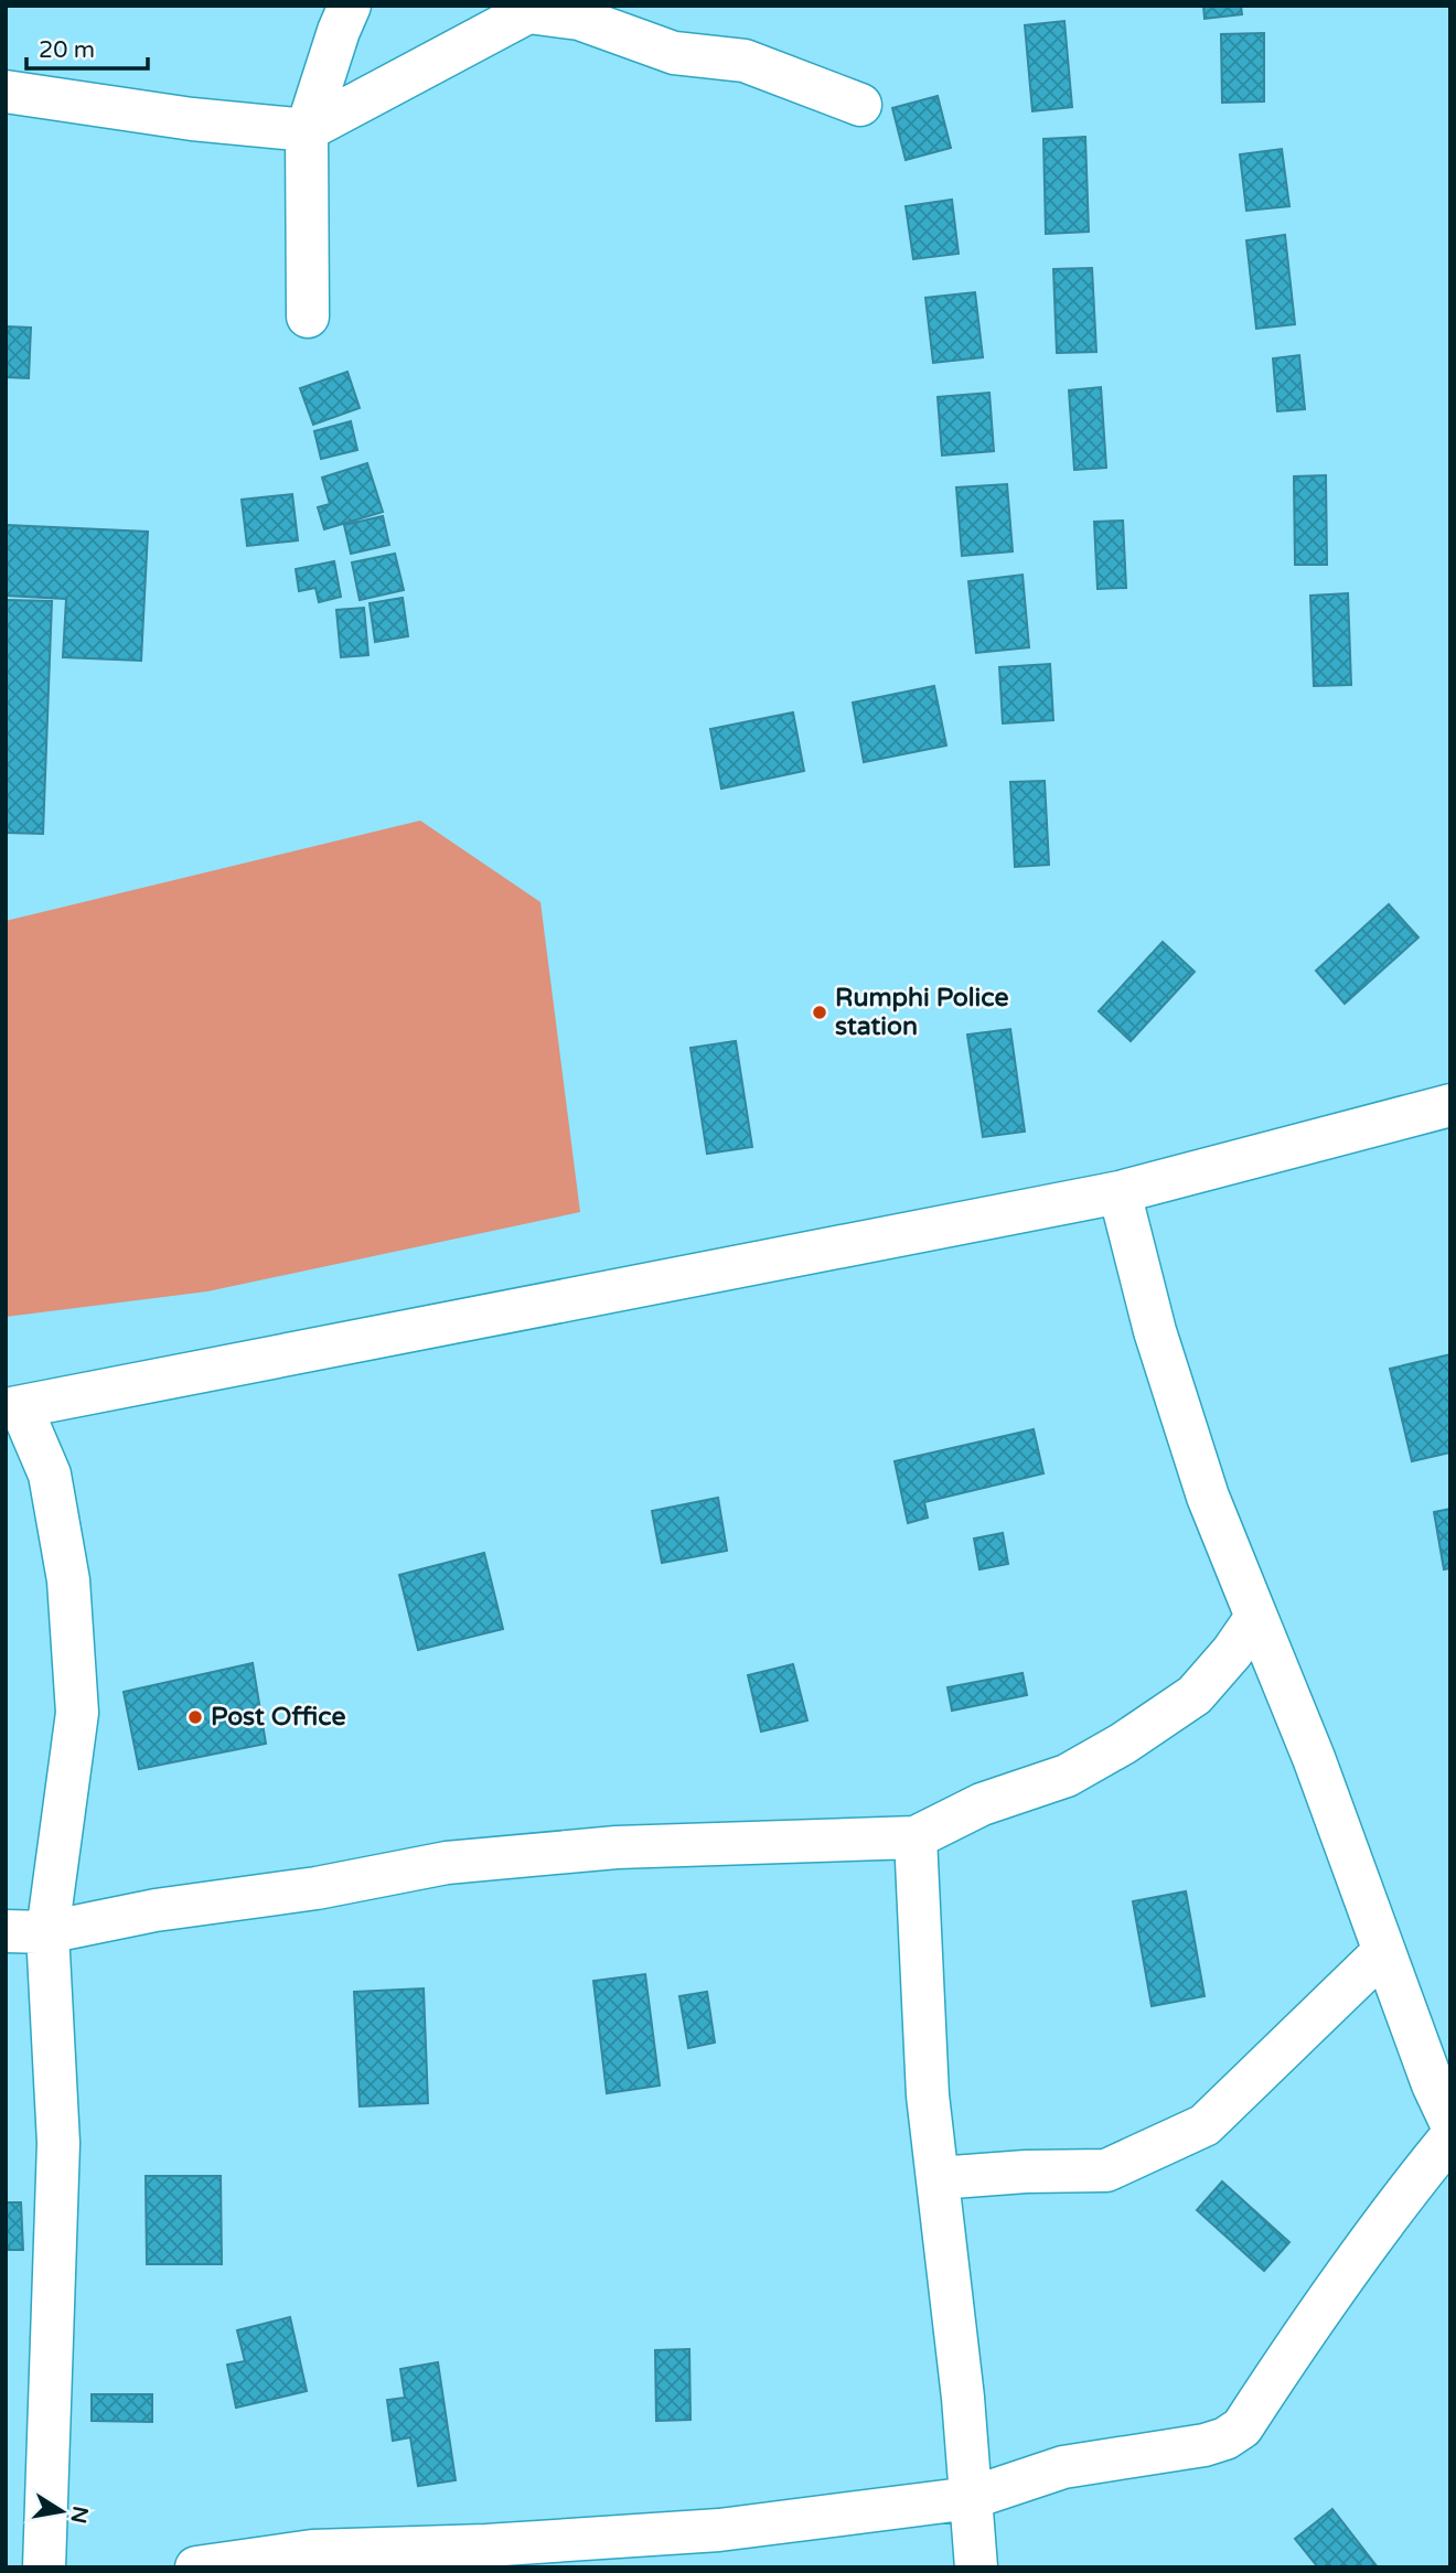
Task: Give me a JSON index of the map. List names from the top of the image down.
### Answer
{
  "places": ["Rumphi Police station", "Post Office"],
  "scale_bar": "20 m",
  "north": "right"
}
